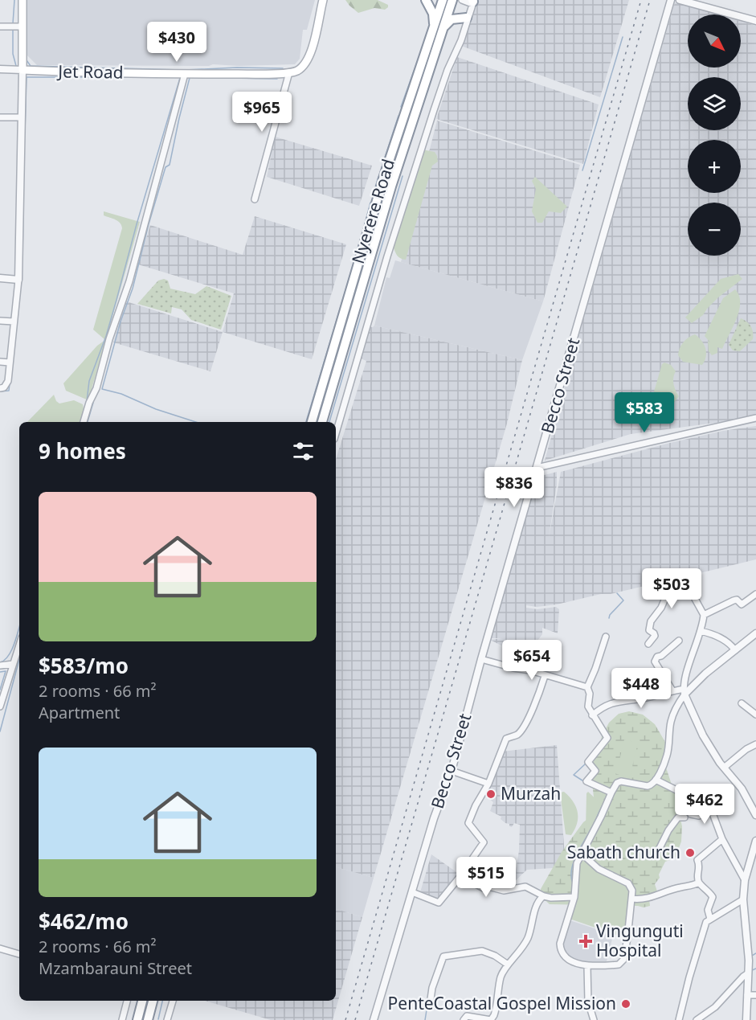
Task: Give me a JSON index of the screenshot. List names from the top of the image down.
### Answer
{
  "streets": {
    "highway": ["Nyerere Road"],
    "main road": ["Jet Road"],
    "street": ["Becco Street"]
  },
  "places": {
    "other": ["Murzah", "Sabath church", "PenteCoastal Gospel Mission"],
    "health": ["Vingunguti Hospital"]
  },
  "north": "bottom right",
  "page": {
    "map_buttons": ["+", "−"],
    "price": [
      "$430",
      "$965",
      "$583",
      "$836",
      "$503",
      "$654",
      "$448",
      "$462",
      "$515"
    ],
    "heading": "9 homes",
    "list": [
      {
        "name": "$583/mo",
        "note": "2 rooms · 66 m² · Apartment"
      },
      {
        "name": "$462/mo",
        "note": "2 rooms · 66 m² · Mzambarauni Street"
      }
    ]
  }
}
